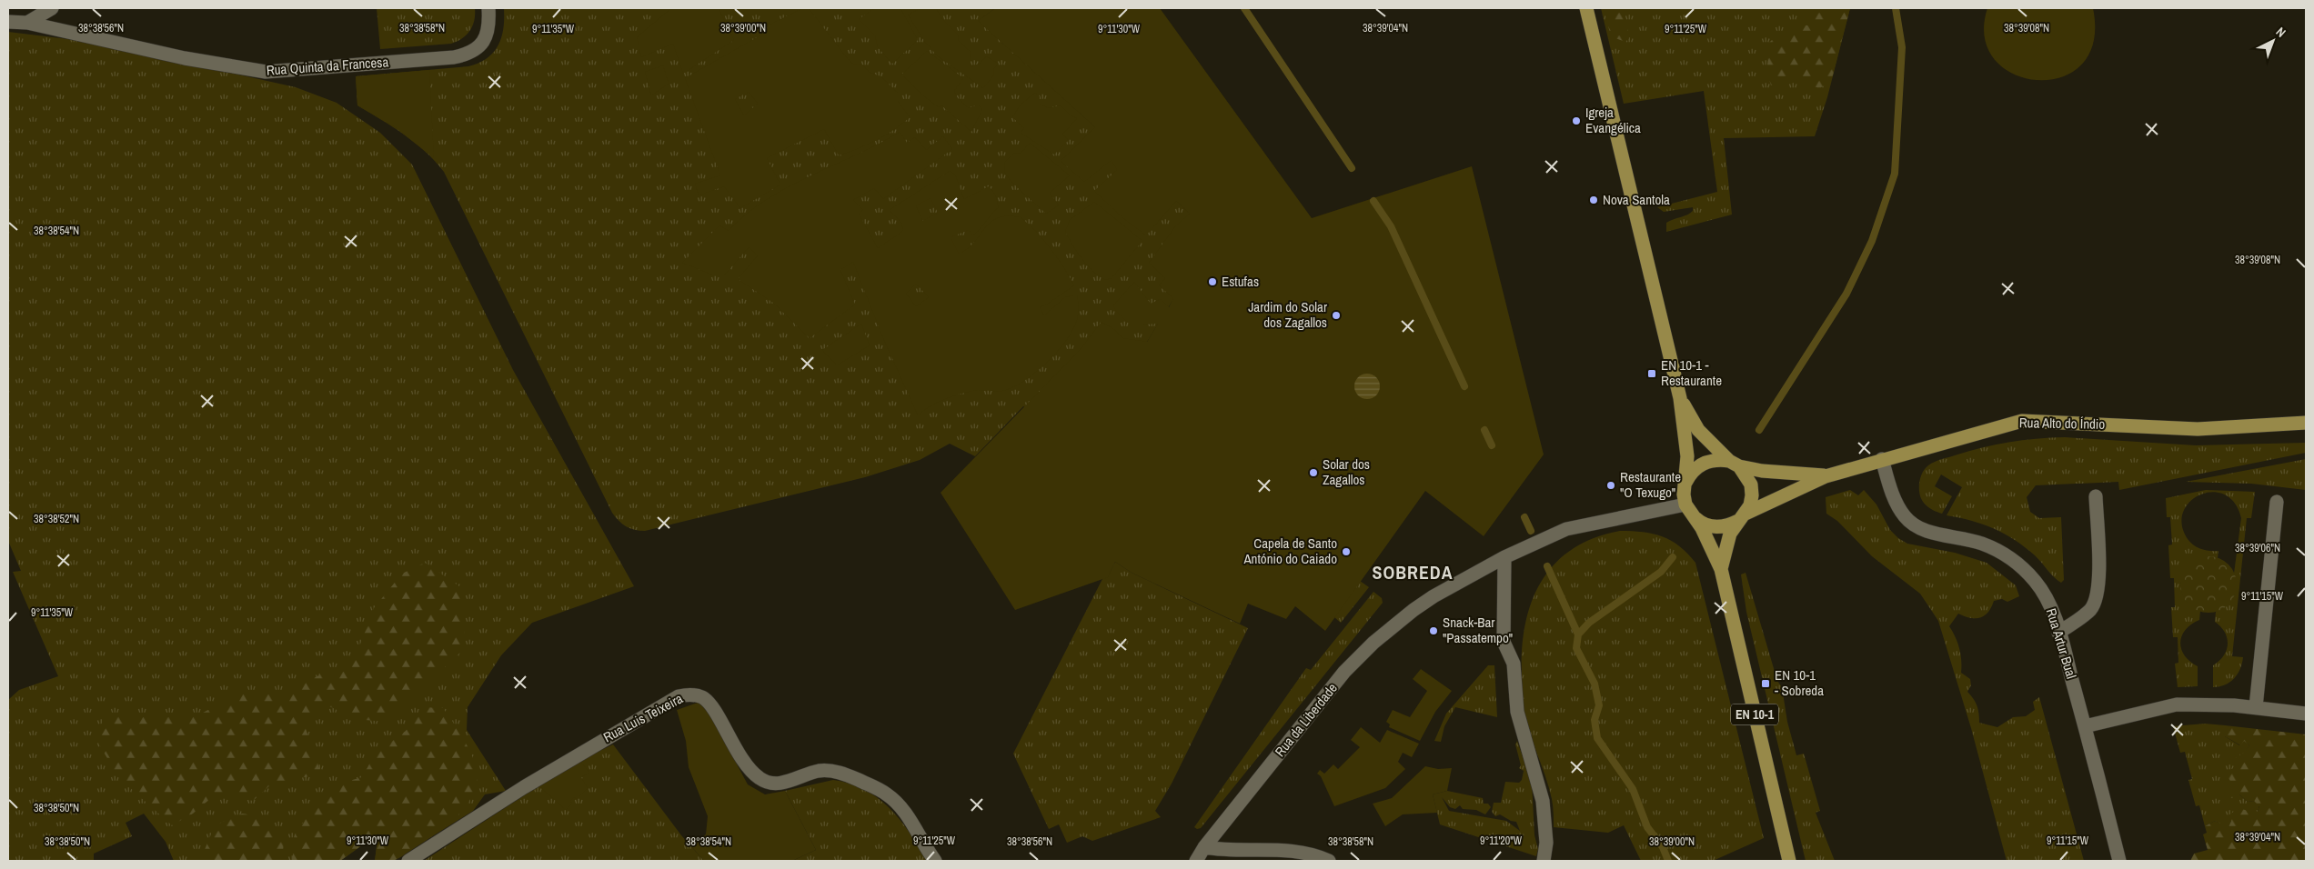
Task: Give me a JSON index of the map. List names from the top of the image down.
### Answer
{
  "streets": {
    "main road": ["Rua Alto do Índio", "EN 10-1"],
    "street": [
      "Rua Quinta da Francesa",
      "Rua Artur Bual",
      "Rua Luis Teixeira",
      "Rua da Liberdade"
    ]
  },
  "crossings": [
    ["Rua Alto do Índio", "Rua Artur Bual"],
    ["Rua Alto do Índio", "EN 10-1"],
    ["Rua Alto do Índio", "Rua da Liberdade"],
    ["EN 10-1", "Rua da Liberdade"]
  ],
  "districts": ["SOBREDA"],
  "places": {
    "other": [
      "Igreja Evangélica",
      "Nova Santola",
      "Estufas",
      "Jardim do Solar dos Zagallos",
      "Solar dos Zagallos",
      "Restaurante \"O Texugo\"",
      "Capela de Santo António do Caiado",
      "Snack-Bar \"Passatempo\""
    ],
    "transit": ["EN 10-1 - Restaurante", "EN 10-1 - Sobreda"]
  },
  "north": "top right",
  "coordinates": [
    "38°39'04\"N",
    "38°38'56\"N",
    "38°38'58\"N",
    "38°39'00\"N",
    "38°39'08\"N",
    "9°11'35\"W",
    "9°11'30\"W",
    "9°11'25\"W",
    "38°38'54\"N",
    "38°38'52\"N",
    "38°39'06\"N",
    "9°11'15\"W",
    "38°38'50\"N",
    "9°11'20\"W"
  ]
}
